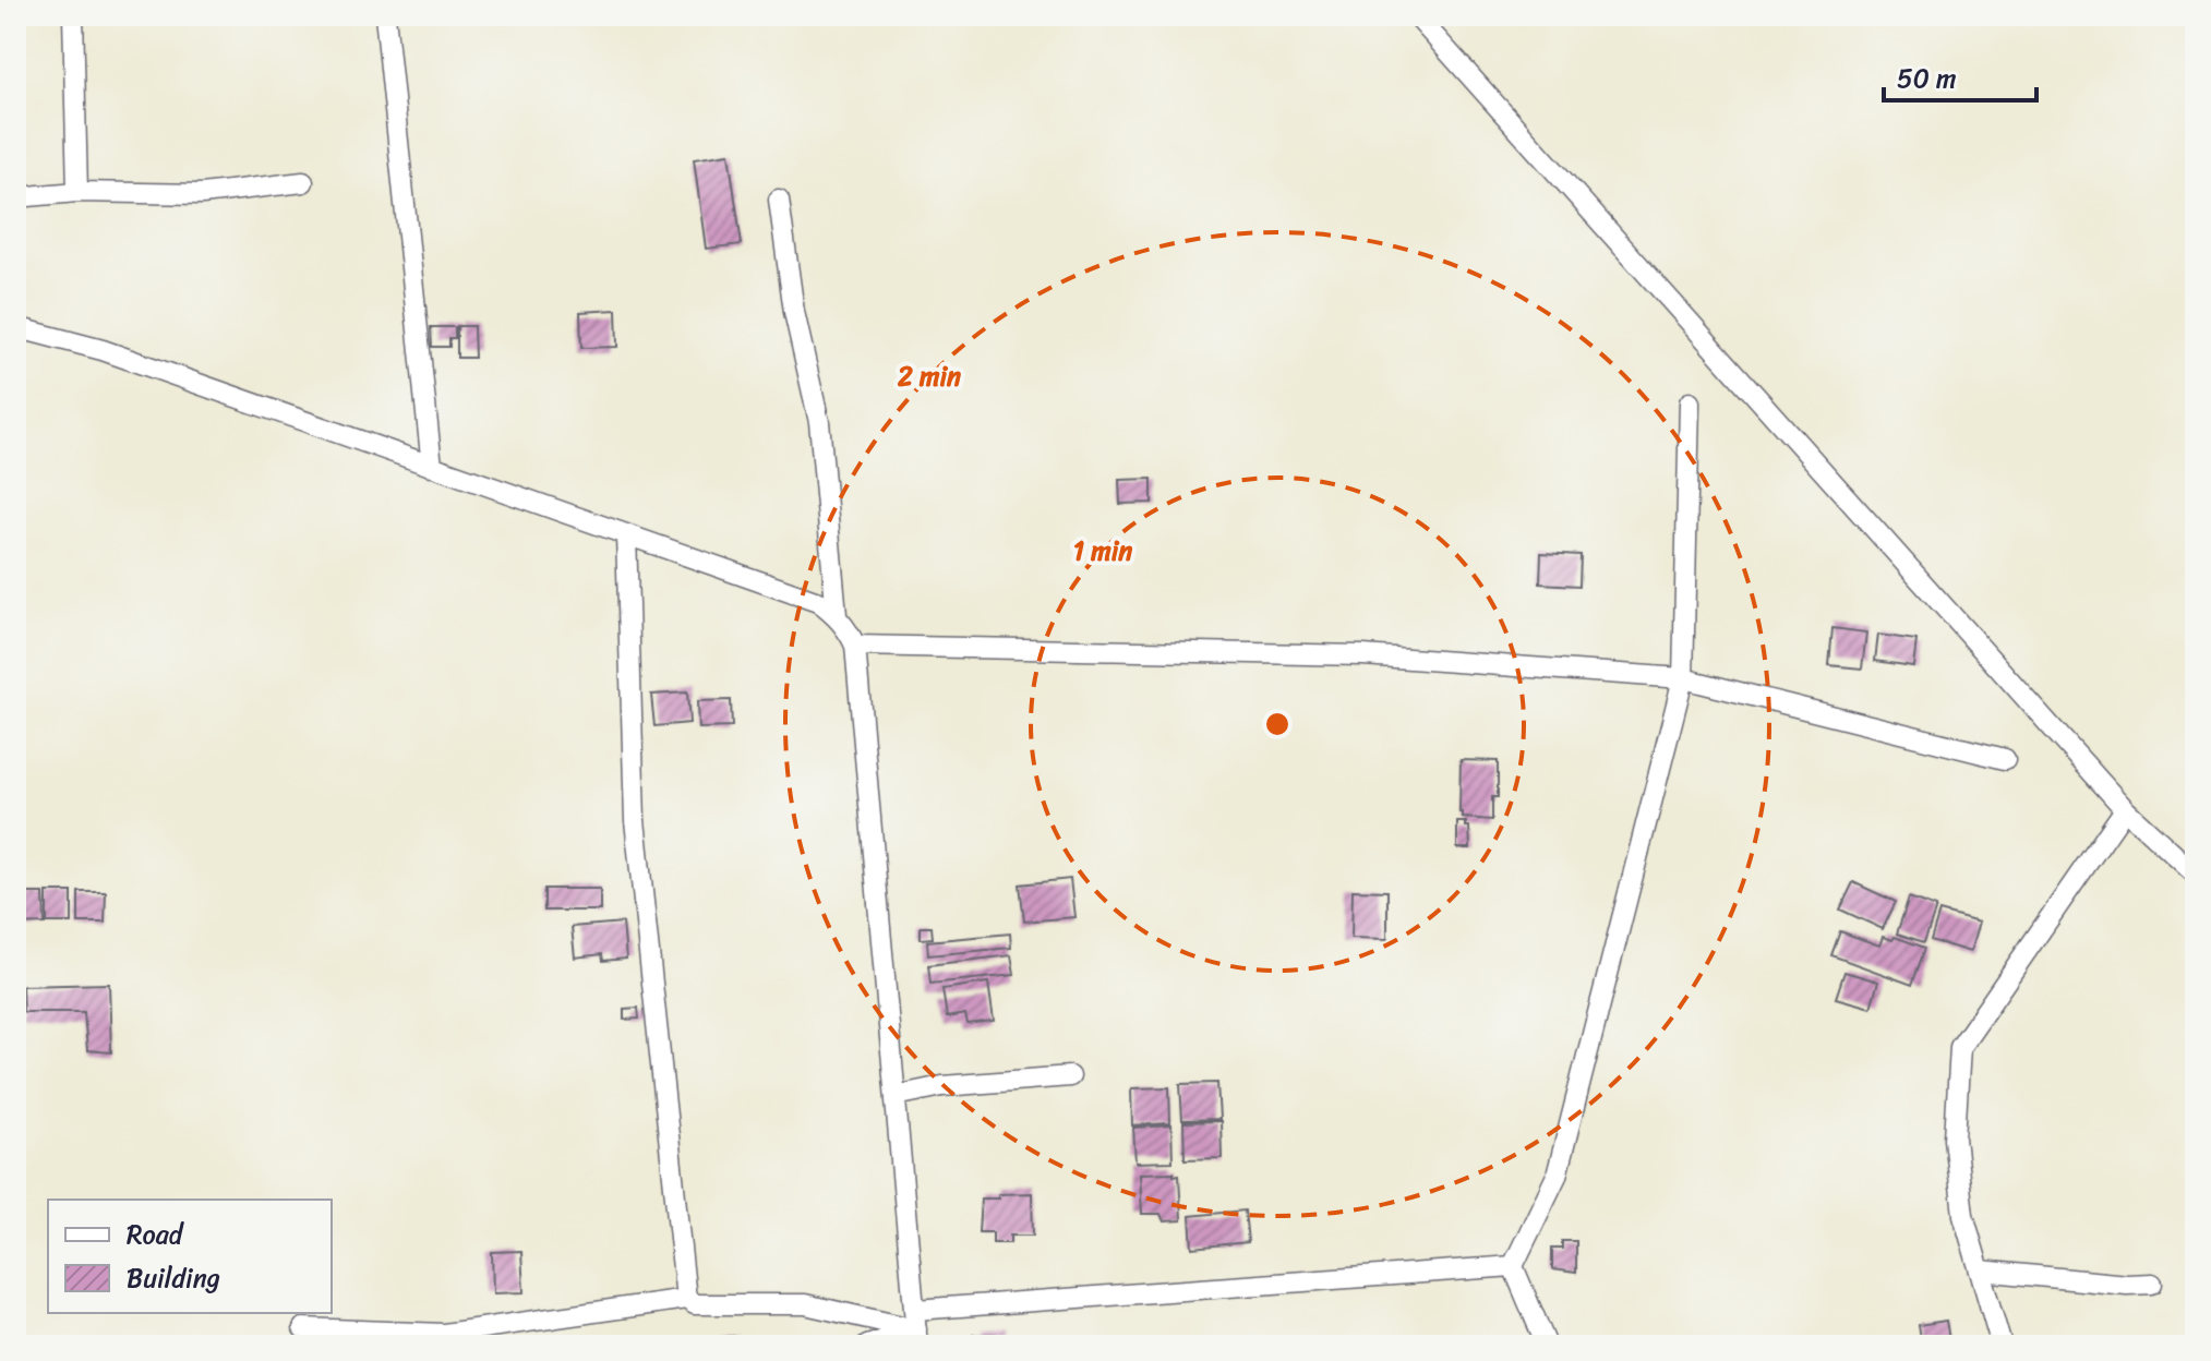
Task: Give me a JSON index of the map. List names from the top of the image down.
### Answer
{
  "legend": ["Road", "Building"],
  "scale_bar": "50 m",
  "rings": ["2 min", "1 min"]
}
